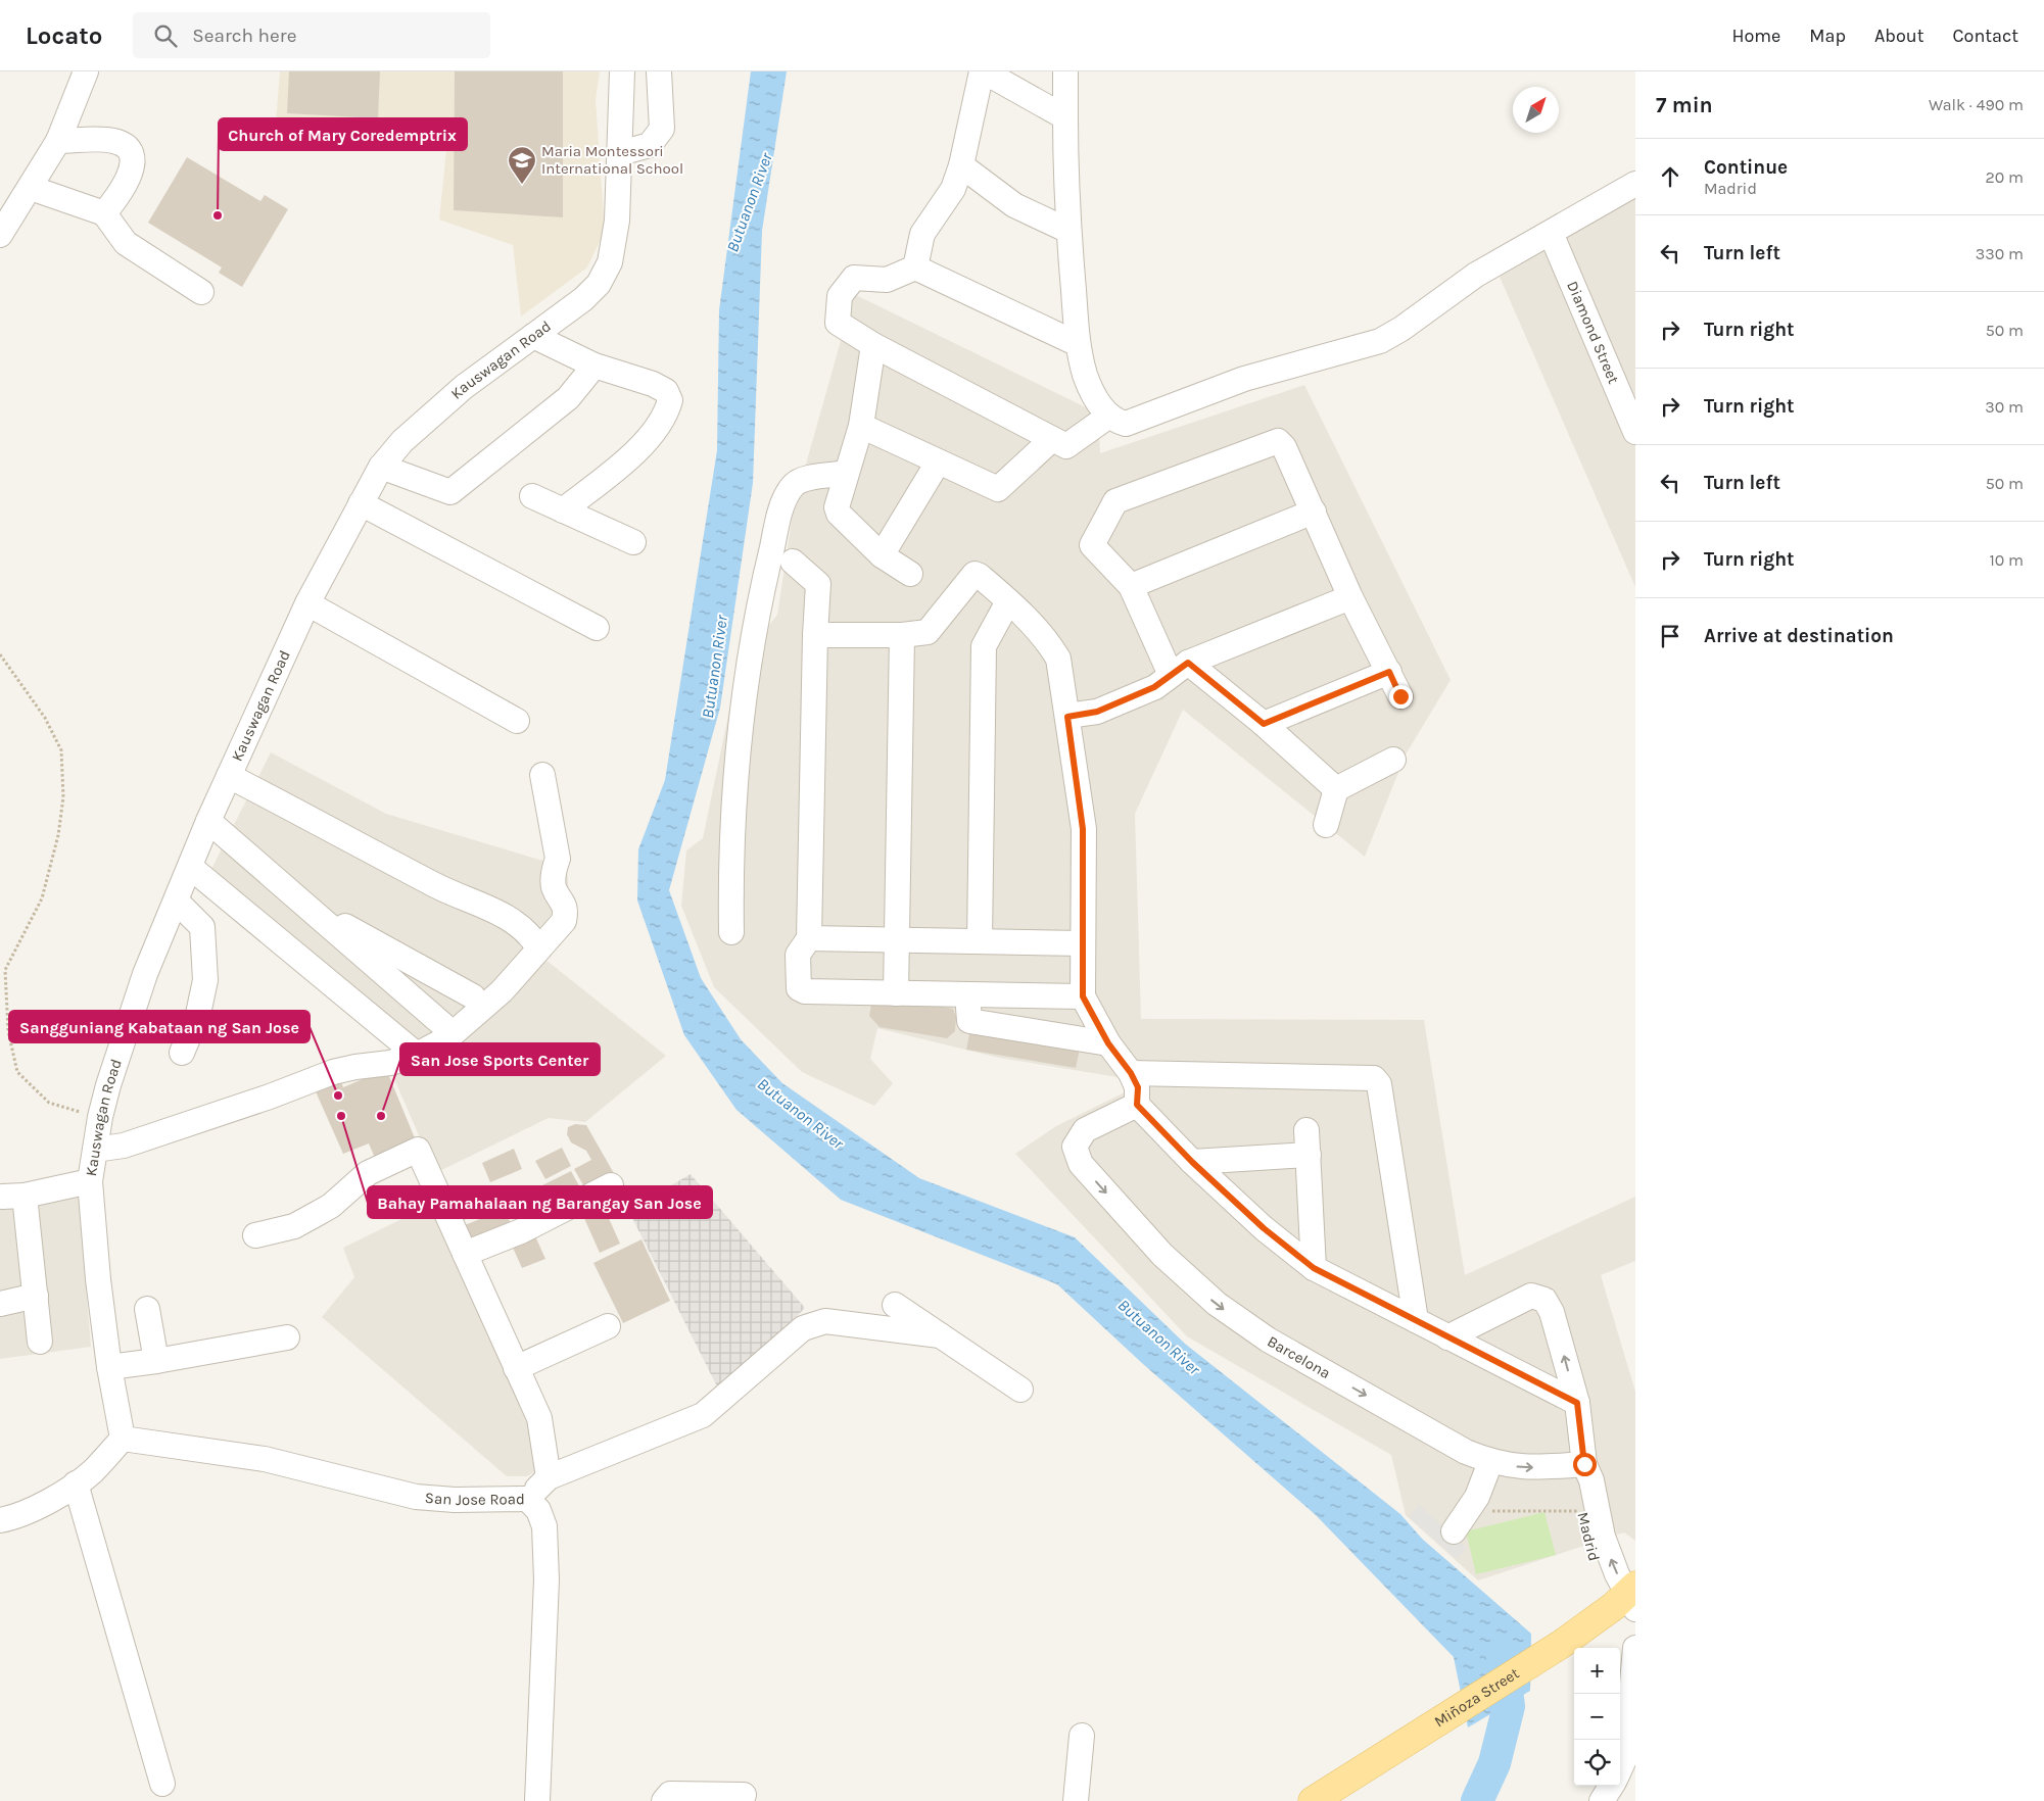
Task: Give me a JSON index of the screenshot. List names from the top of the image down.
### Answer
{
  "streets": {
    "main road": ["Miñoza Street"],
    "street": [
      "Diamond Street",
      "Kauswagan Road",
      "Barcelona",
      "San Jose Road",
      "Madrid"
    ]
  },
  "crossings": [
    ["Kauswagan Road", "San Jose Road"],
    ["Barcelona", "Madrid"],
    ["Madrid", "Miñoza Street"]
  ],
  "water": ["Butuanon River"],
  "places": {
    "school or university": ["Maria Montessori International School"],
    "other": [
      "Church of Mary Coredemptrix",
      "Sangguniang Kabataan ng San Jose",
      "Bahay Pamahalaan ng Barangay San Jose",
      "San Jose Sports Center"
    ]
  },
  "north": "top right",
  "page": {
    "header": "Locato",
    "search": "Search here",
    "nav": [
      "Home",
      "Map",
      "About",
      "Contact"
    ],
    "heading": ["7 min", "Walk · 490 m"],
    "list": [
      ["Continue", "Madrid", "20 m"],
      ["Turn left", "330 m"],
      ["Turn right", "50 m"],
      ["Turn right", "30 m"],
      ["Turn left", "50 m"],
      ["Turn right", "10 m"],
      "Arrive at destination"
    ],
    "map_buttons": ["+", "−"]
  }
}
